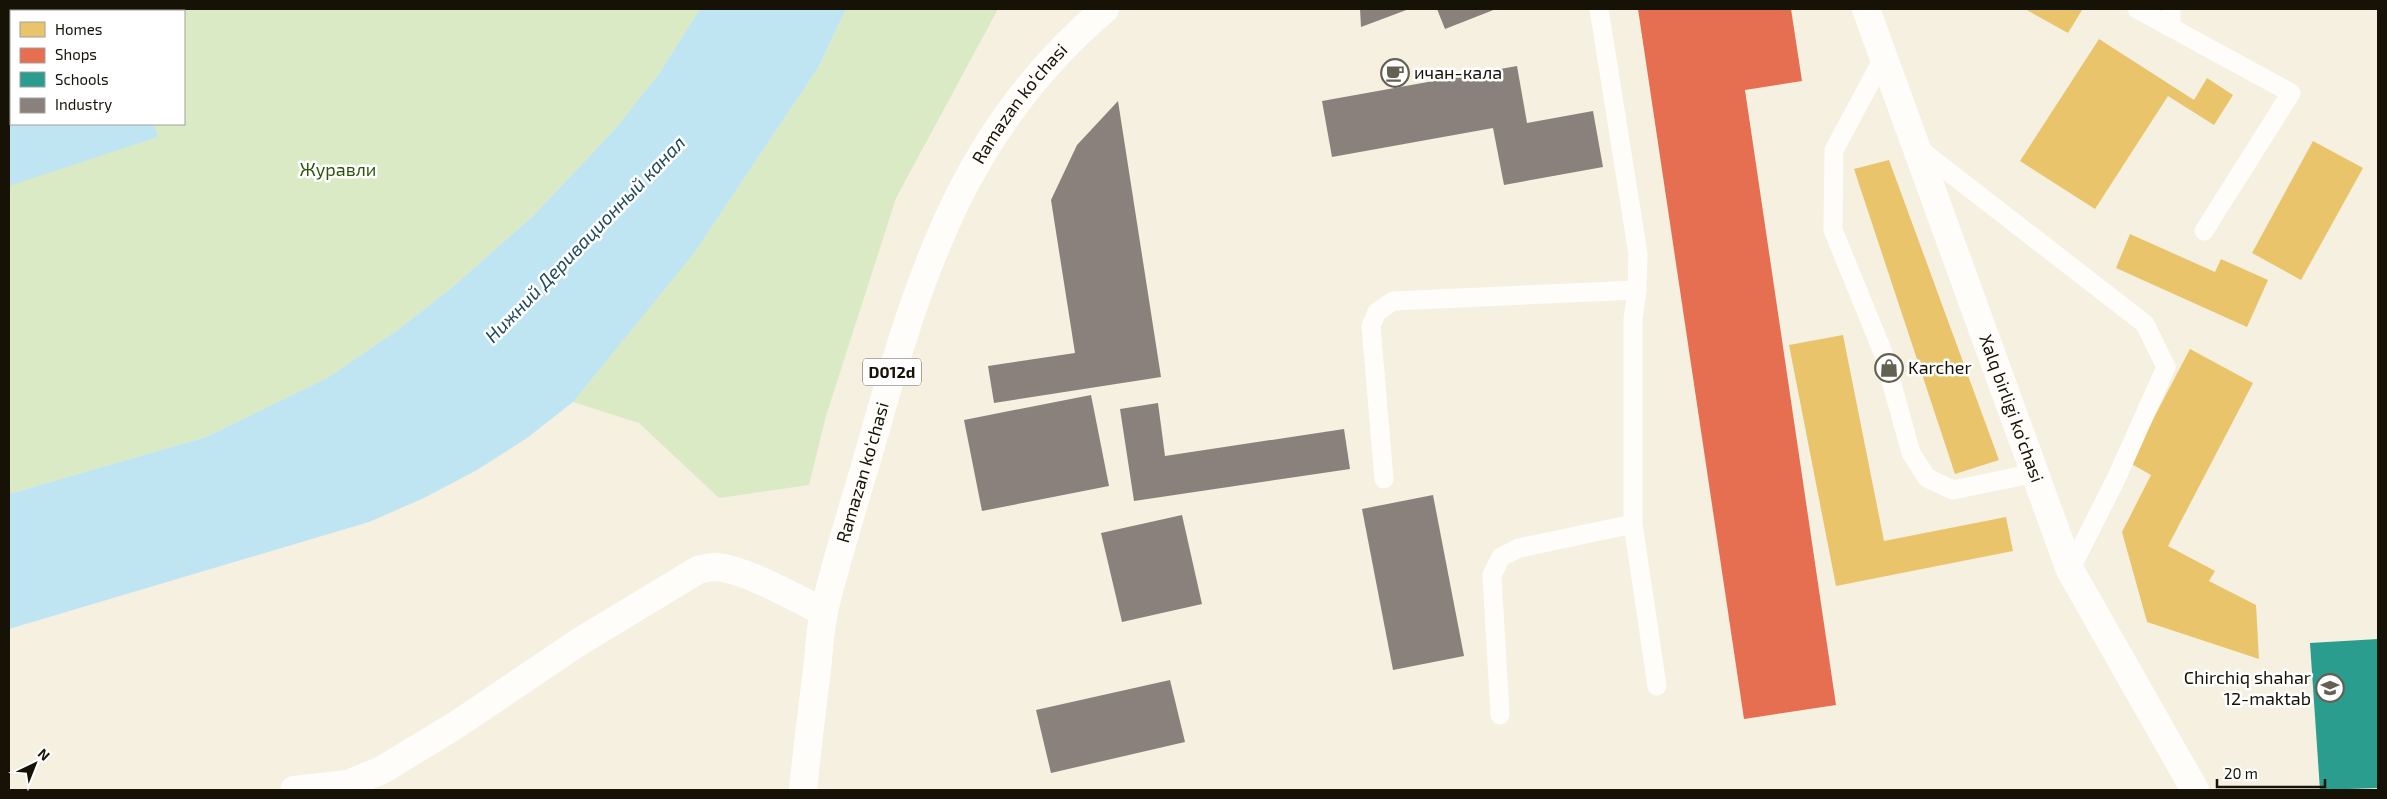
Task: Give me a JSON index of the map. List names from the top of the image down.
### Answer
{
  "streets": {
    "street": ["Ramazan ko‘chasi", "D012d", "Xalq birligi ko‘chasi"]
  },
  "water": ["Нижний Деривационный канал"],
  "parks": ["Журавли"],
  "places": {
    "cafe": ["ичан-кала"],
    "shop": ["Karcher"],
    "school or university": ["Chirchiq shahar 12-maktab"]
  },
  "legend": [
    "Homes",
    "Shops",
    "Schools",
    "Industry"
  ],
  "scale_bar": "20 m",
  "north": "top right"
}
